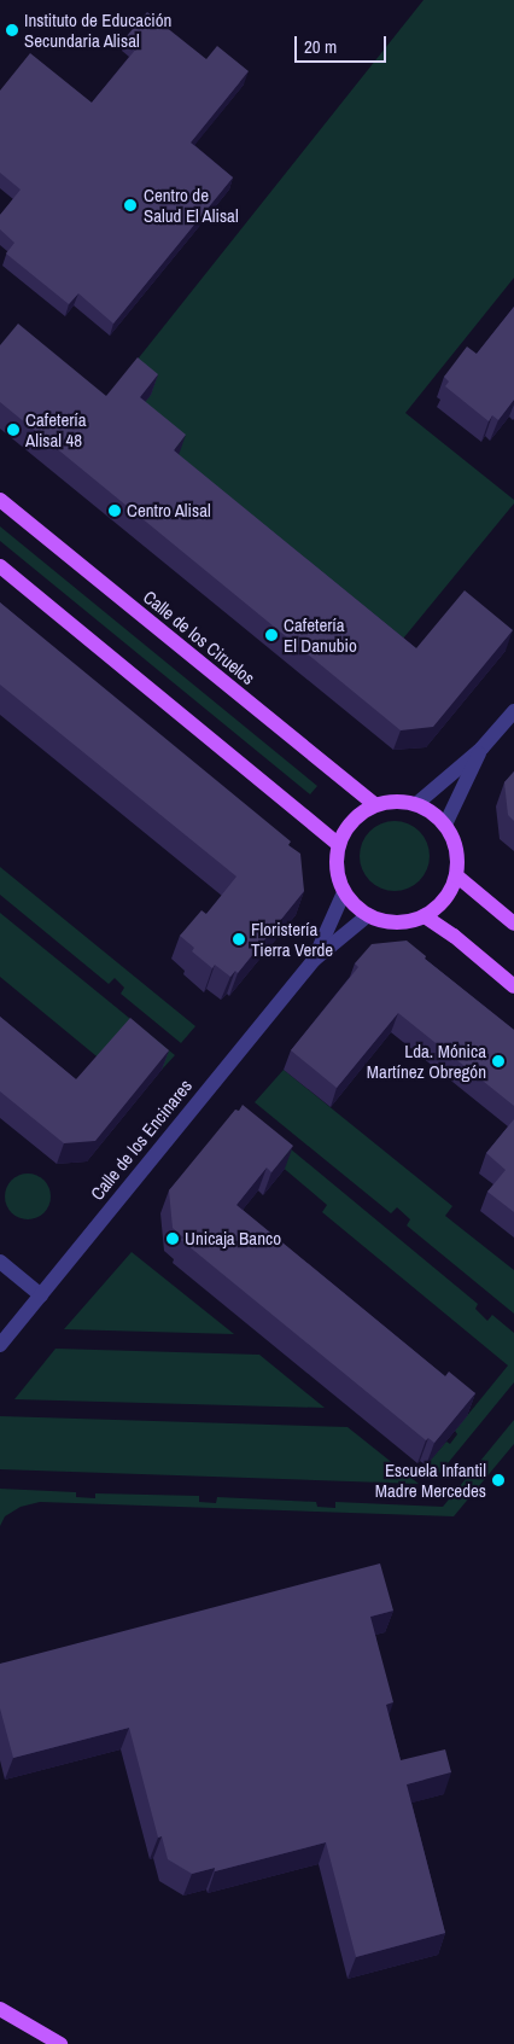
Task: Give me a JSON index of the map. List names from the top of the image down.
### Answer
{
  "streets": {
    "main road": ["Calle de los Ciruelos"],
    "street": ["Calle de los Encinares"]
  },
  "crossings": [
    ["Calle de los Ciruelos", "Calle de los Encinares"]
  ],
  "places": [
    "Instituto de Educación Secundaria Alisal",
    "Centro de Salud El Alisal",
    "Cafetería Alisal 48",
    "Centro Alisal",
    "Cafetería El Danubio",
    "Floristería Tierra Verde",
    "Lda. Mónica Martínez Obregón",
    "Unicaja Banco",
    "Escuela Infantil Madre Mercedes"
  ],
  "scale_bar": "20 m"
}
